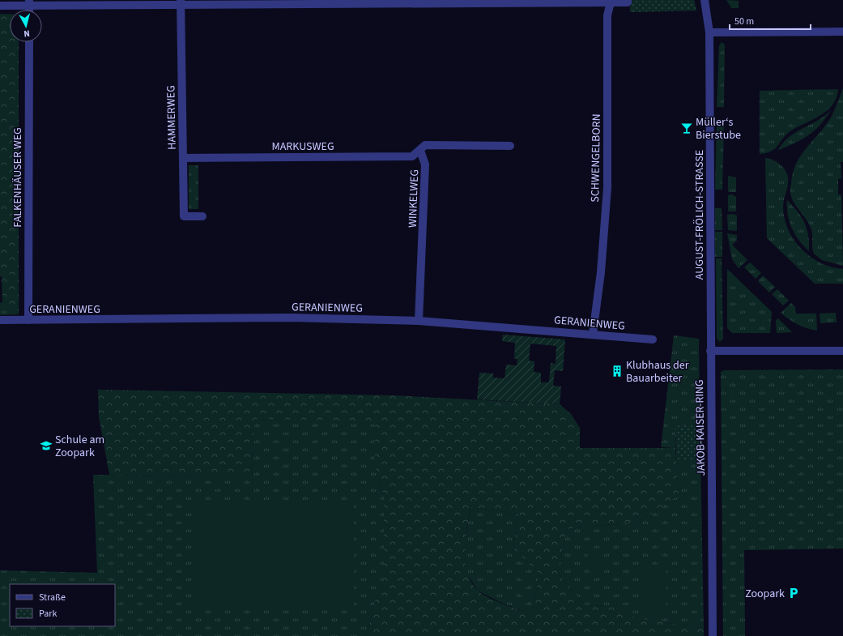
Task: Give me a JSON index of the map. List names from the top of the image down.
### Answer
{
  "streets": {
    "street": [
      "HAMMERWEG",
      "MARKUSWEG",
      "SCHWENGELBORN",
      "FALKENHÄUSER WEG",
      "WINKELWEG",
      "AUGUST-FRÖLICH-STRASSE",
      "GERANIENWEG",
      "JAKOB-KAISER-RING"
    ]
  },
  "crossings": [
    ["HAMMERWEG", "MARKUSWEG"],
    ["MARKUSWEG", "WINKELWEG"],
    ["SCHWENGELBORN", "GERANIENWEG"],
    ["FALKENHÄUSER WEG", "GERANIENWEG"],
    ["WINKELWEG", "GERANIENWEG"],
    ["AUGUST-FRÖLICH-STRASSE", "JAKOB-KAISER-RING"]
  ],
  "places": {
    "bar": ["Müller‘s Bierstube"],
    "building": ["Klubhaus der Bauarbeiter"],
    "school or university": ["Schule am Zoopark"],
    "parking": ["Zoopark"]
  },
  "legend": ["Straße", "Park"],
  "scale_bar": "50 m",
  "north": "bottom"
}
